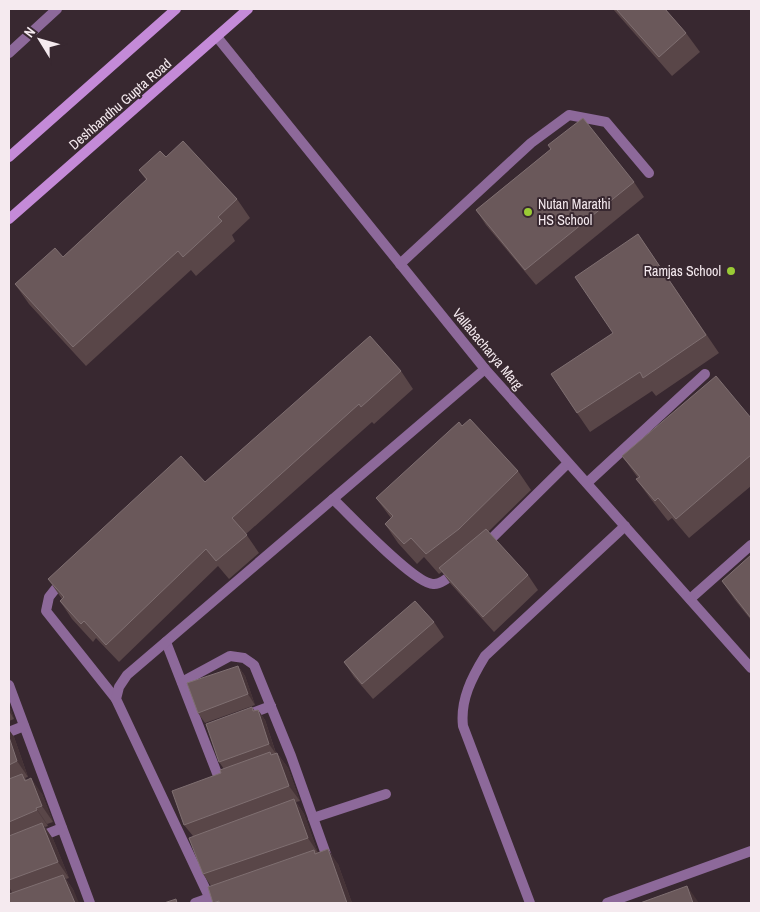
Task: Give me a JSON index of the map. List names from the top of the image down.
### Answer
{
  "streets": {
    "main road": ["Deshbandhu Gupta Road"],
    "street": ["Vallabacharya Marg"]
  },
  "crossings": [
    ["Deshbandhu Gupta Road", "Vallabacharya Marg"]
  ],
  "places": ["Nutan Marathi HS School", "Ramjas School"],
  "north": "top left"
}
